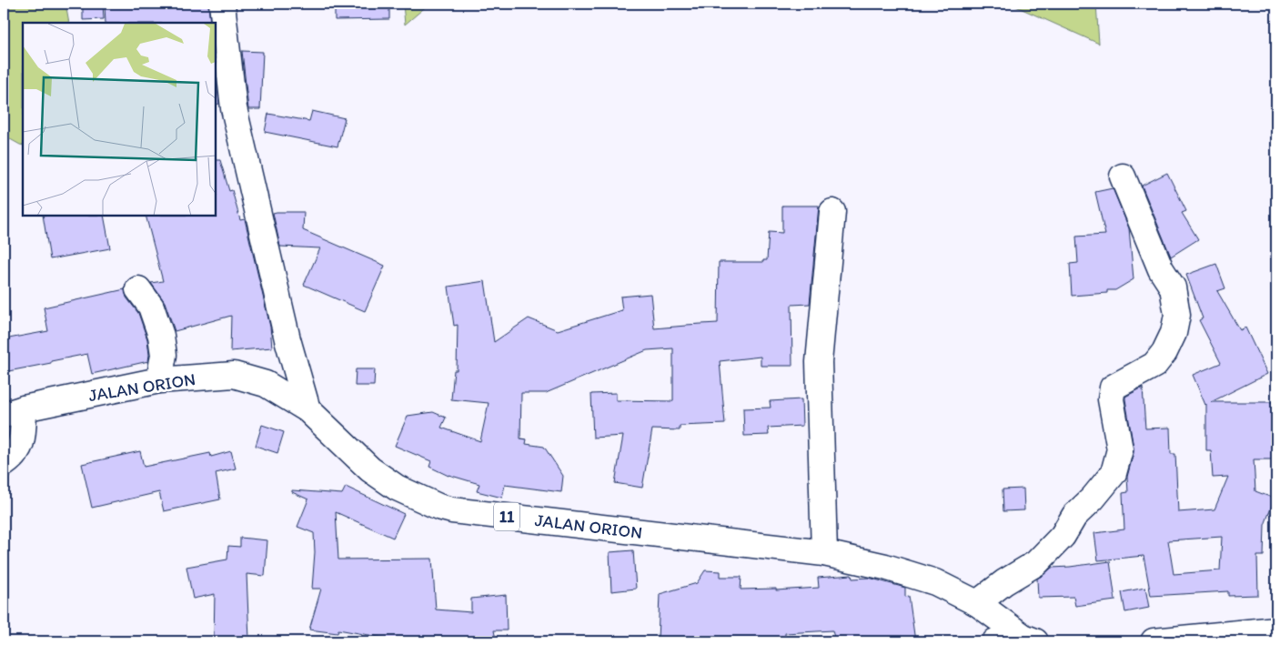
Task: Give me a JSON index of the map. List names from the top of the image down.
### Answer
{
  "streets": {
    "main road": ["JALAN ORION", "11"]
  }
}
